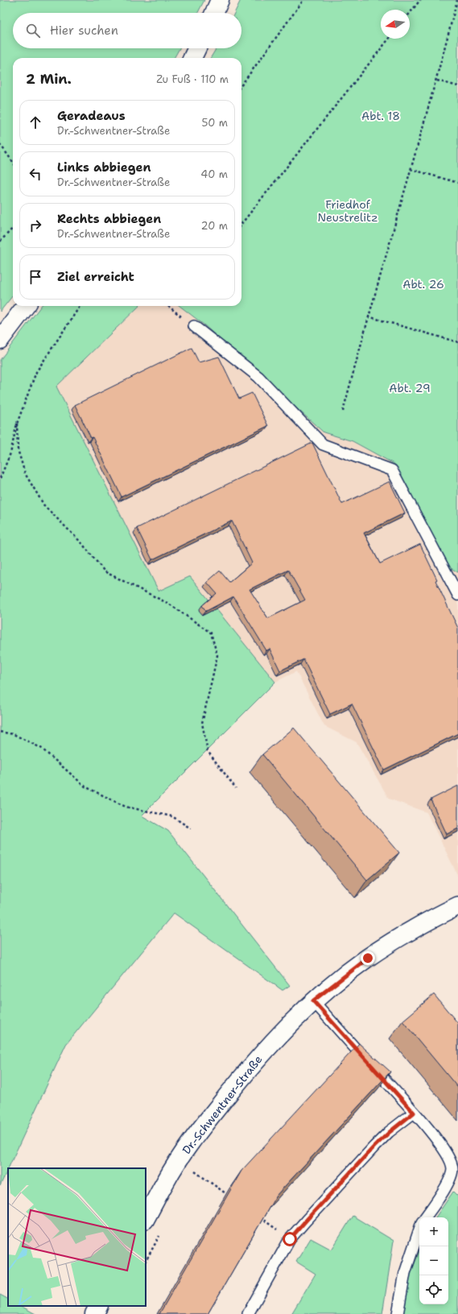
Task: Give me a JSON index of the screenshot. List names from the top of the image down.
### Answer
{
  "streets": {
    "street": ["Dr.-Schwentner-Straße"]
  },
  "parks": [
    "Abt. 18",
    "Friedhof Neustrelitz",
    "Abt. 26",
    "Abt. 29"
  ],
  "north": "left",
  "page": {
    "search": "Hier suchen",
    "heading": ["2 Min.", "Zu Fuß · 110 m"],
    "list": [
      ["Geradeaus", "Dr.-Schwentner-Straße", "50 m"],
      ["Links abbiegen", "Dr.-Schwentner-Straße", "40 m"],
      ["Rechts abbiegen", "Dr.-Schwentner-Straße", "20 m"],
      "Ziel erreicht"
    ],
    "map_buttons": ["+", "−"]
  }
}
